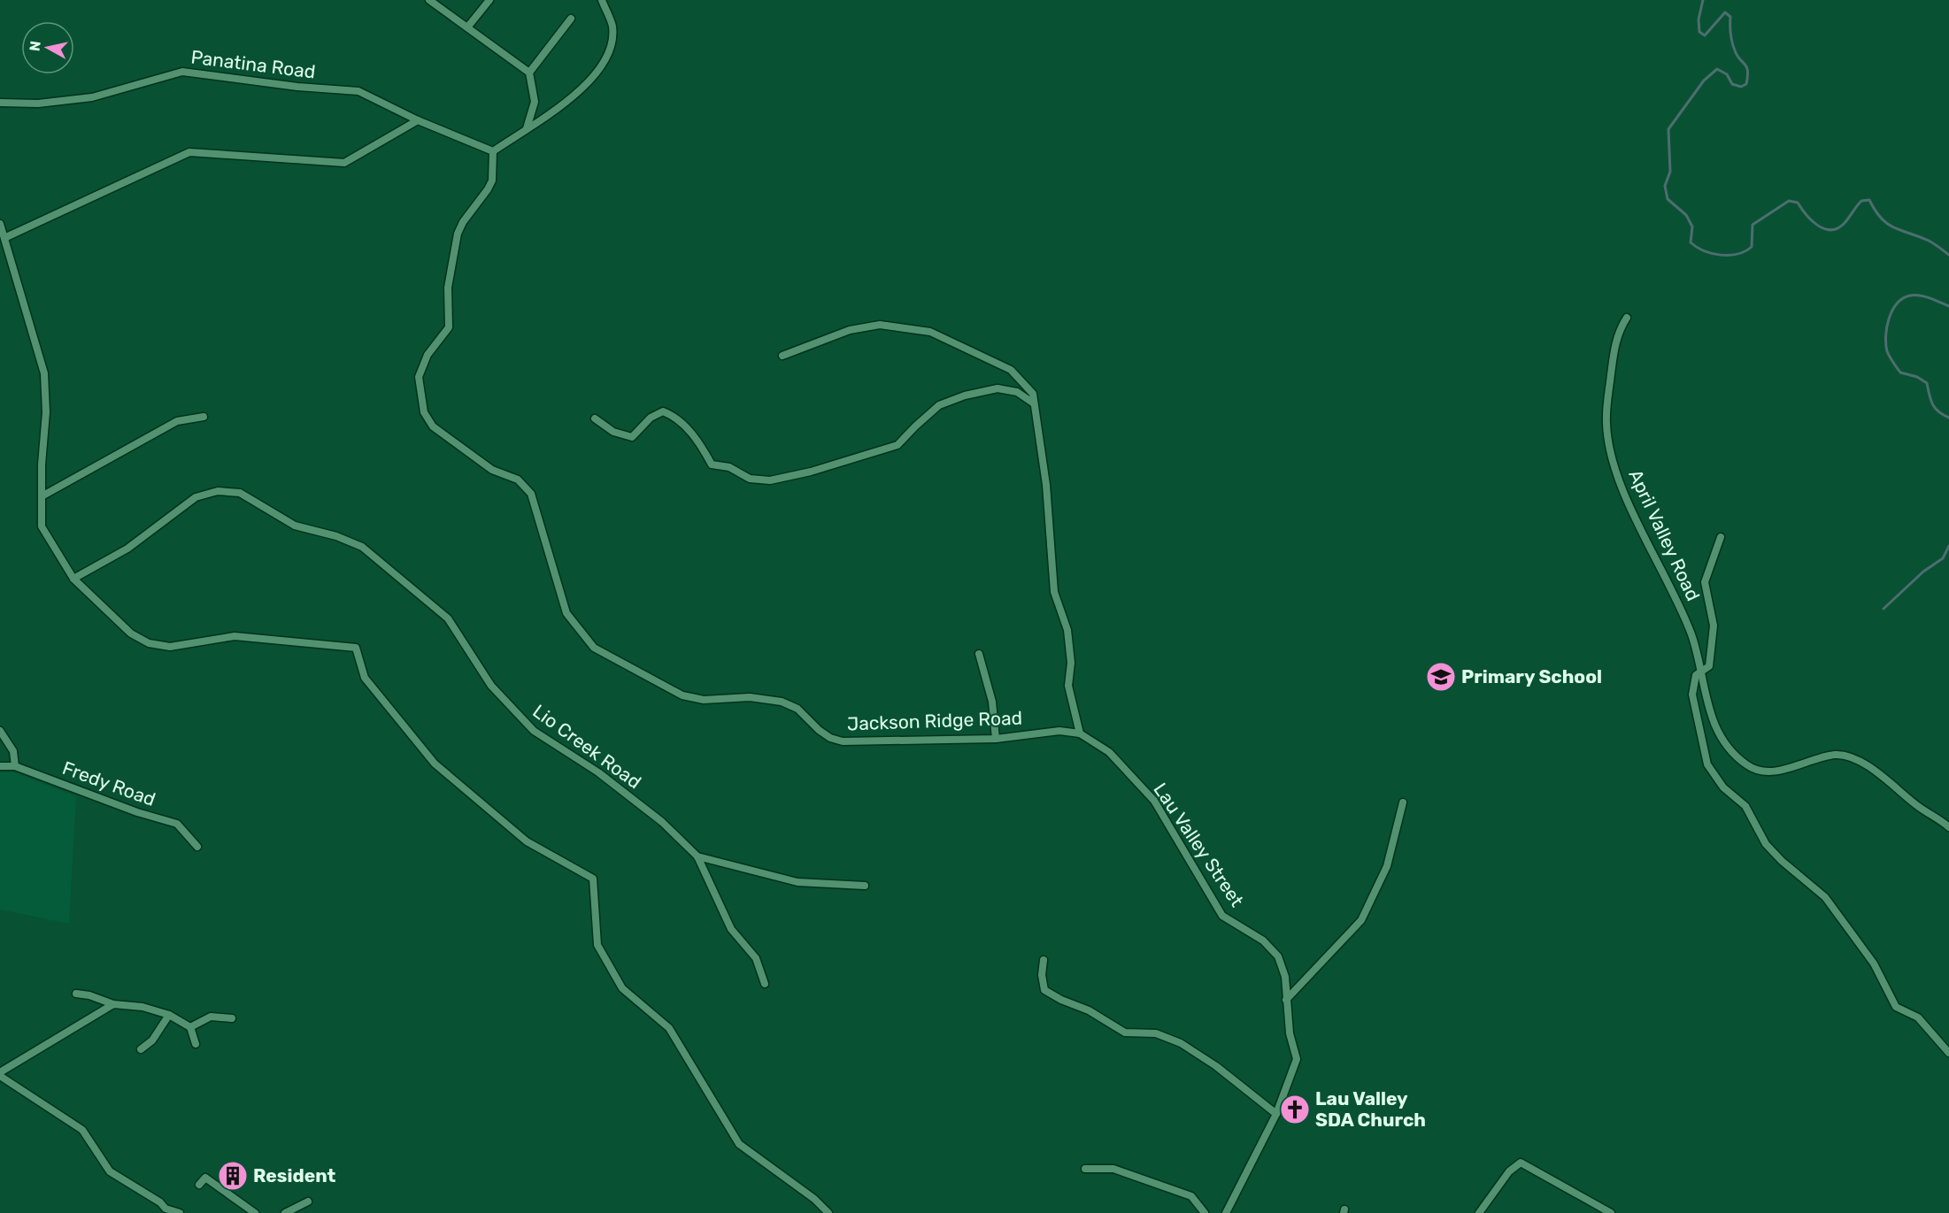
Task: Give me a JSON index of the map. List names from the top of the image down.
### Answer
{
  "streets": {
    "street": [
      "Panatina Road",
      "April Valley Road",
      "Jackson Ridge Road",
      "Lio Creek Road",
      "Fredy Road",
      "Lau Valley Street"
    ]
  },
  "crossings": [
    ["Panatina Road", "Jackson Ridge Road"],
    ["Jackson Ridge Road", "Lau Valley Street"]
  ],
  "places": {
    "school or university": ["Primary School"],
    "church": ["Lau Valley SDA Church"],
    "building": ["Resident"]
  },
  "north": "left"
}
